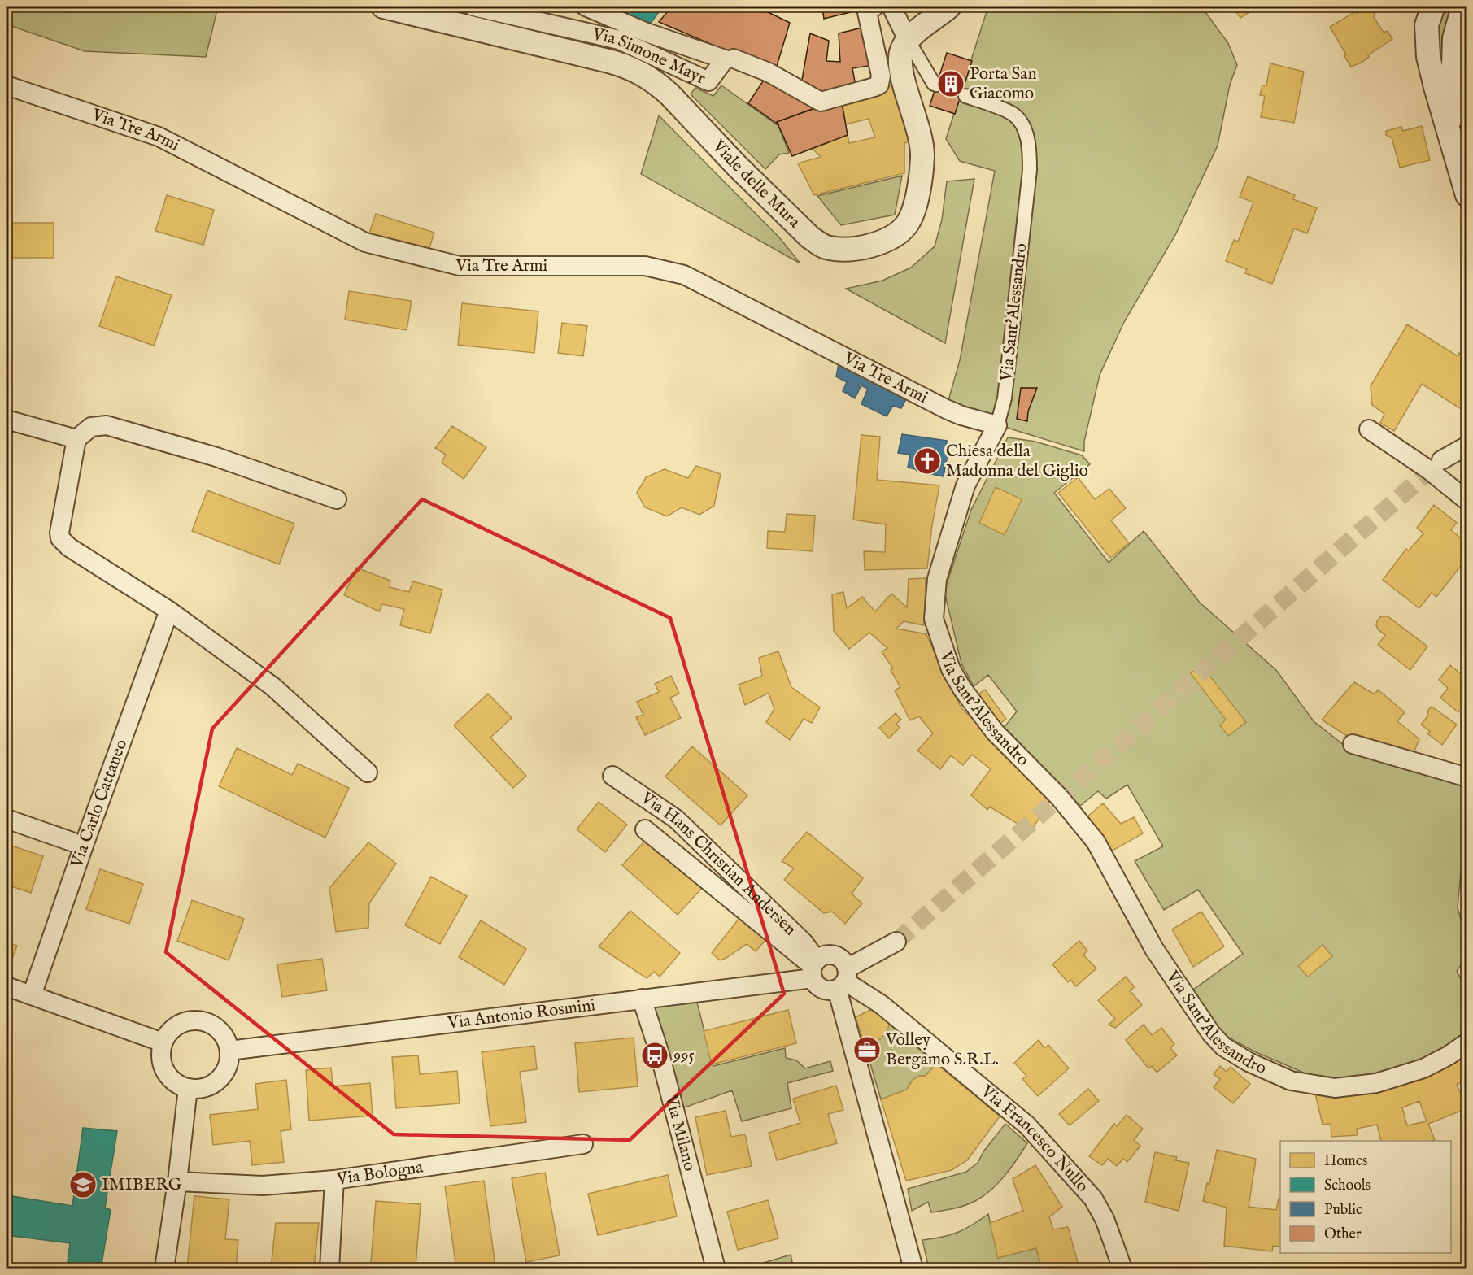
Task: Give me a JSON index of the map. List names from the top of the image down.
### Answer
{
  "streets": {
    "street": [
      "Via Simone Mayr",
      "Via Tre Armi",
      "Viale delle Mura",
      "Via Sant'Alessandro",
      "Via Carlo Cattaneo",
      "Via Hans Christian Andersen",
      "Via Antonio Rosmini",
      "Via Milano",
      "Via Francesco Nullo",
      "Via Bologna"
    ]
  },
  "crossings": [
    ["Via Tre Armi", "Via Sant'Alessandro"],
    ["Via Hans Christian Andersen", "Via Antonio Rosmini"],
    ["Via Hans Christian Andersen", "Via Francesco Nullo"],
    ["Via Antonio Rosmini", "Via Milano"],
    ["Via Antonio Rosmini", "Via Francesco Nullo"]
  ],
  "places": {
    "building": ["Porta San Giacomo"],
    "church": ["Chiesa della Madonna del Giglio"],
    "office": ["Volley Bergamo S.R.L."],
    "bus stop": ["995"],
    "school or university": ["IMIBERG"]
  },
  "legend": [
    "Homes",
    "Schools",
    "Public",
    "Other"
  ]
}
